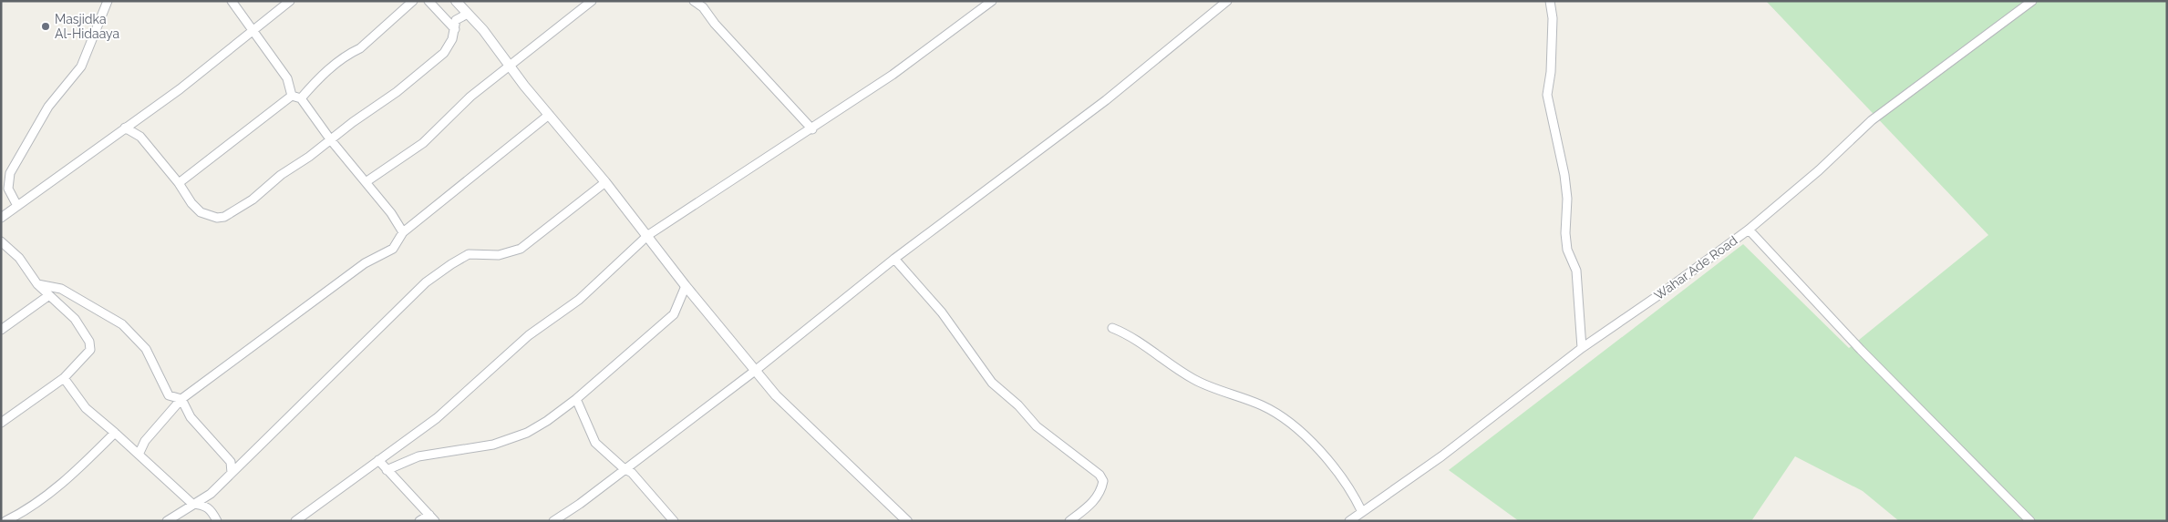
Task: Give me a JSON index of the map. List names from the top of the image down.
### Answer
{
  "streets": {
    "street": ["Wahar Ade Road"]
  },
  "places": ["Masjidka Al-Hidaaya"]
}
